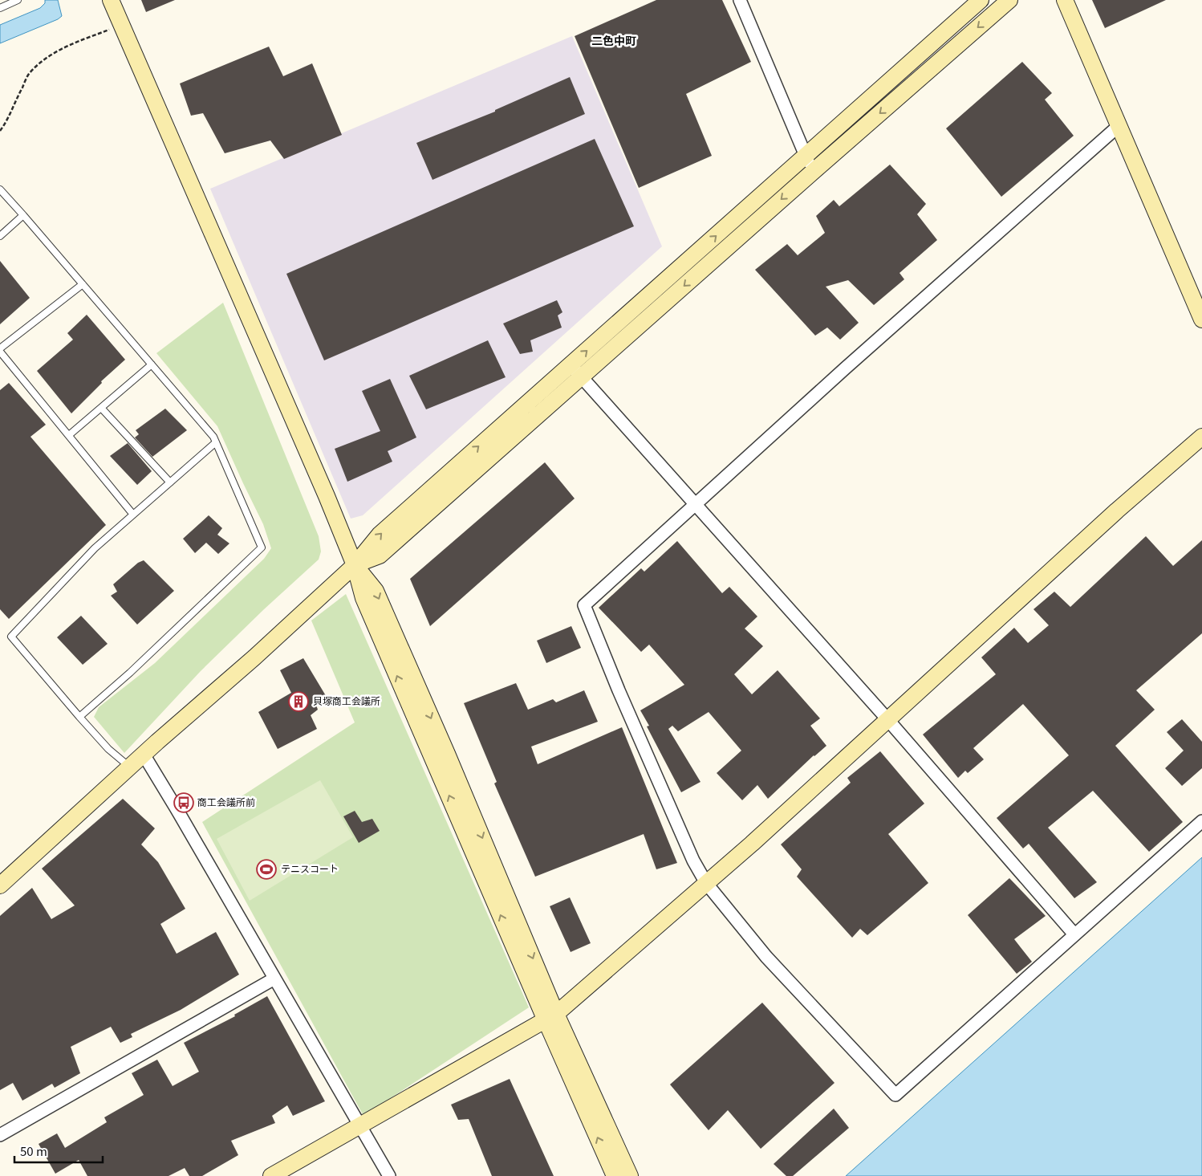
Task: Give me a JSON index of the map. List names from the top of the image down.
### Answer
{
  "districts": ["二色中町"],
  "places": {
    "building": ["貝塚商工会議所"],
    "bus stop": ["商工会議所前"],
    "sports": ["テニスコート"]
  },
  "scale_bar": "50 m"
}
